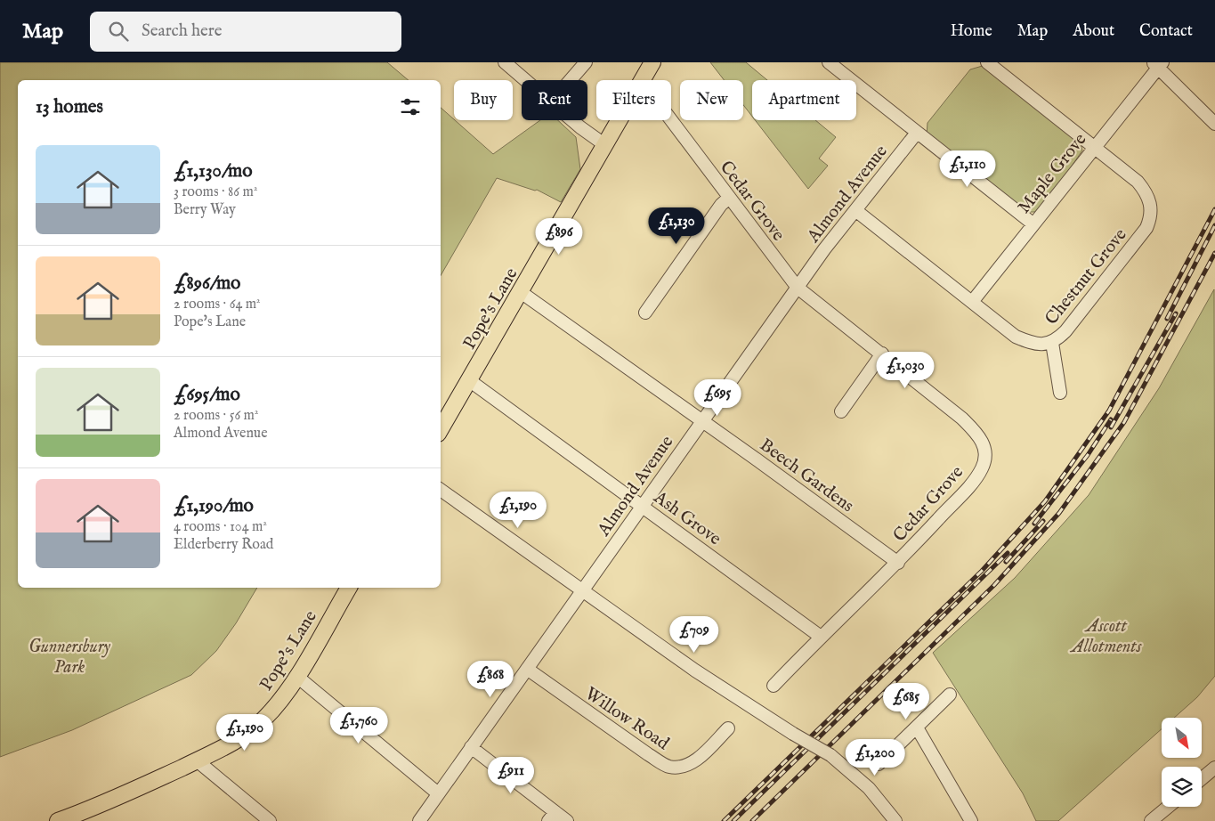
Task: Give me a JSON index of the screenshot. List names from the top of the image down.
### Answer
{
  "streets": {
    "main road": ["Pope's Lane"],
    "street": [
      "Maple Grove",
      "Almond Avenue",
      "Cedar Grove",
      "Chestnut Grove",
      "Beech Gardens",
      "Ash Grove",
      "Willow Road"
    ]
  },
  "crossings": [
    ["Maple Grove", "Chestnut Grove"],
    ["Almond Avenue", "Cedar Grove"],
    ["Almond Avenue", "Chestnut Grove"],
    ["Almond Avenue", "Beech Gardens"],
    ["Almond Avenue", "Ash Grove"],
    ["Almond Avenue", "Willow Road"],
    ["Cedar Grove", "Beech Gardens"],
    ["Cedar Grove", "Ash Grove"],
    ["Pope's Lane", "Beech Gardens"],
    ["Pope's Lane", "Ash Grove"]
  ],
  "parks": ["Ascott Allotments", "Gunnersbury Park"],
  "north": "bottom right",
  "page": {
    "header": "Map",
    "search": "Search here",
    "nav": [
      "Home",
      "Map",
      "About",
      "Contact"
    ],
    "chip": [
      "Buy",
      "Rent",
      "Filters",
      "New",
      "Apartment"
    ],
    "heading": "13 homes",
    "list": [
      {
        "name": "£1,130/mo",
        "note": "3 rooms · 86 m² · Berry Way"
      },
      {
        "name": "£896/mo",
        "note": "2 rooms · 64 m² · Pope's Lane"
      },
      {
        "name": "£695/mo",
        "note": "2 rooms · 56 m² · Almond Avenue"
      },
      {
        "name": "£1,190/mo",
        "note": "4 rooms · 104 m² · Elderberry Road"
      }
    ],
    "price": [
      "£1,110",
      "£1,130",
      "£896",
      "£1,030",
      "£695",
      "£1,190",
      "£709",
      "£868",
      "£685",
      "£1,760",
      "£1,190",
      "£1,200",
      "£911"
    ]
  }
}
